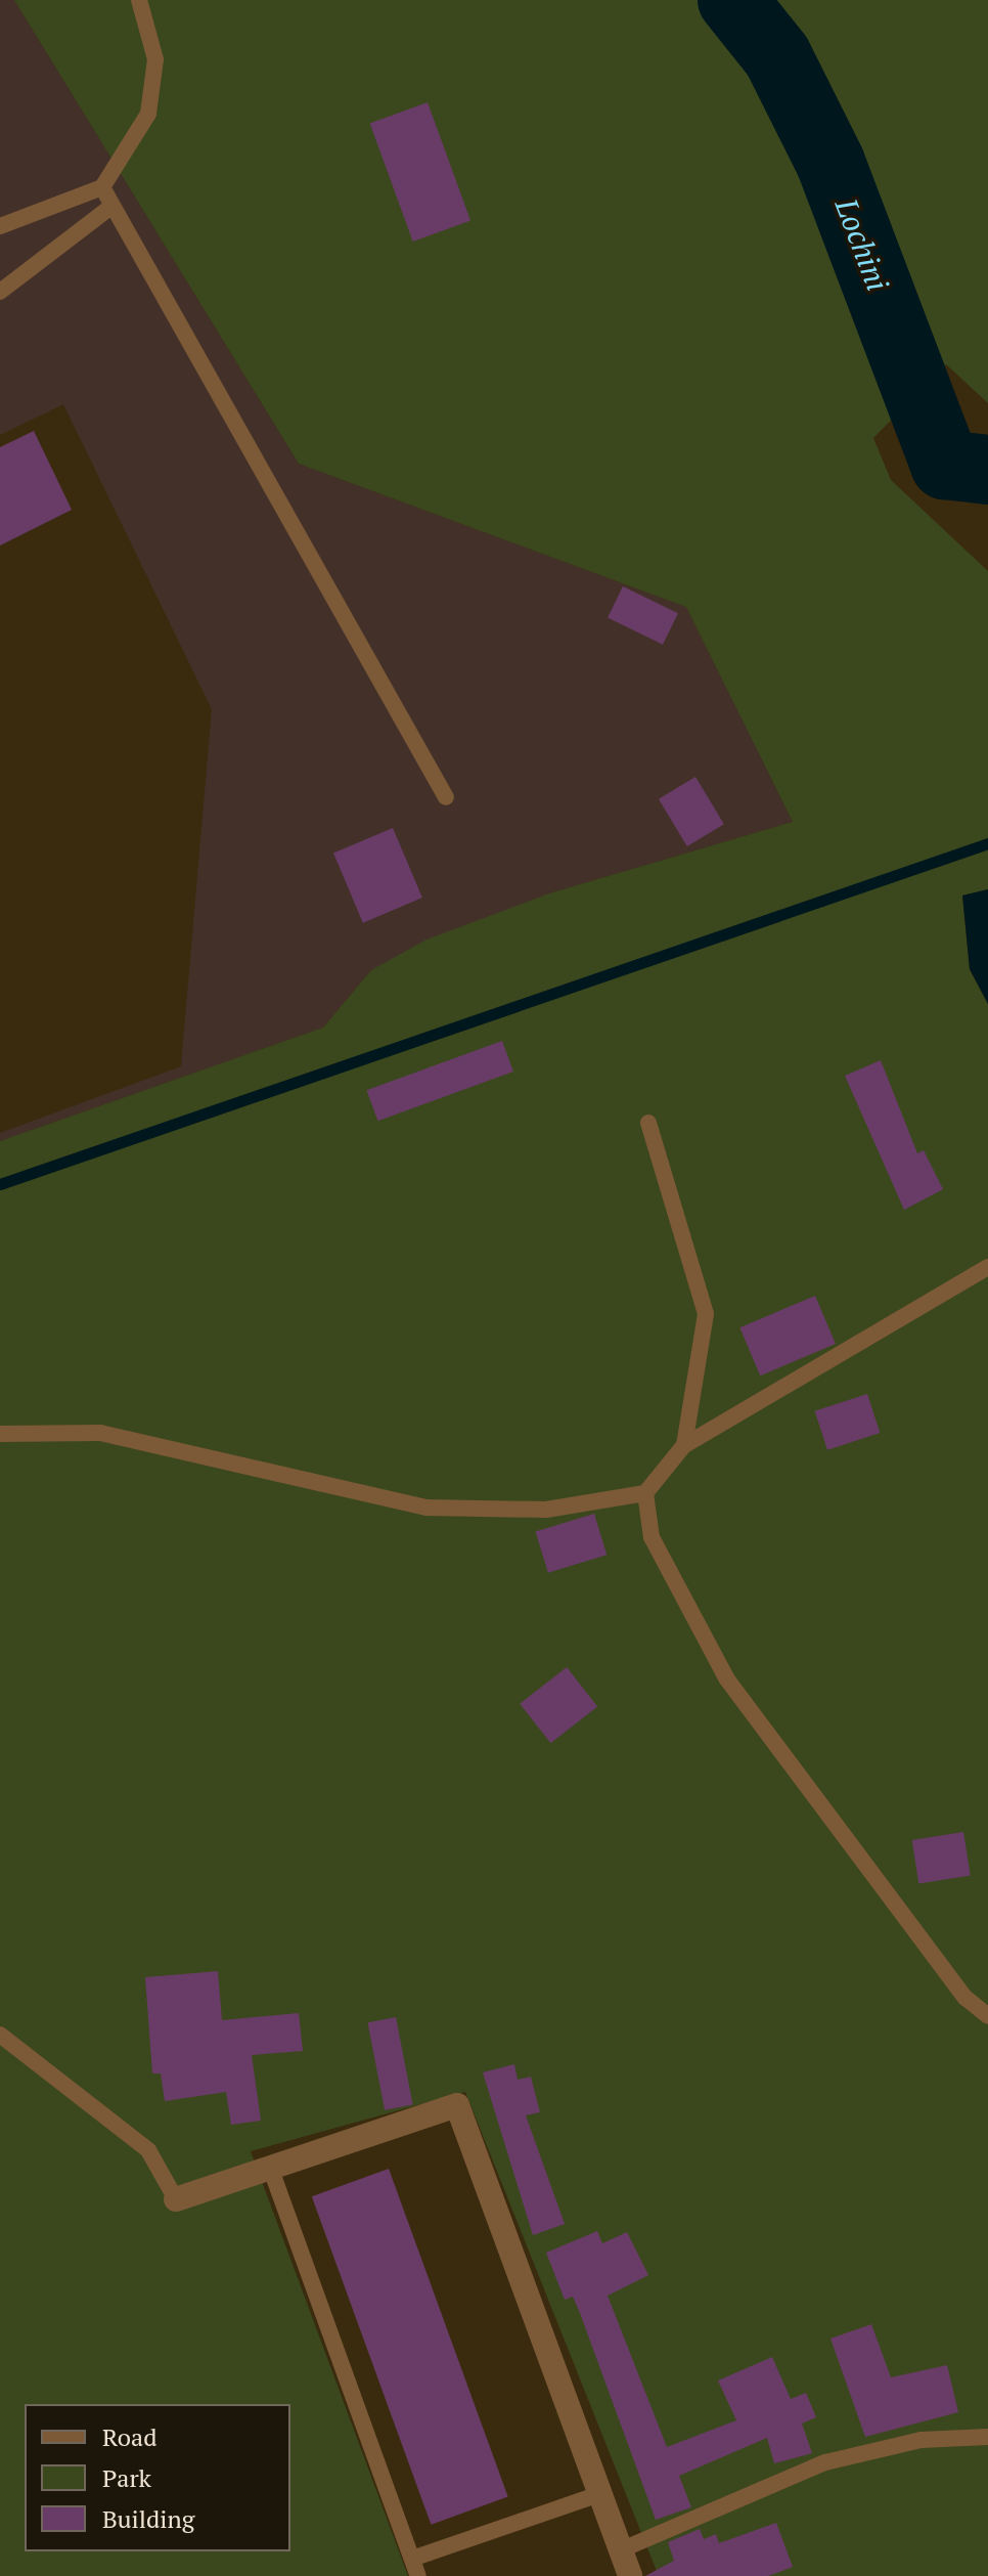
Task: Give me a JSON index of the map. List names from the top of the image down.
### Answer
{
  "water": ["Lochini"],
  "legend": ["Road", "Park", "Building"]
}
